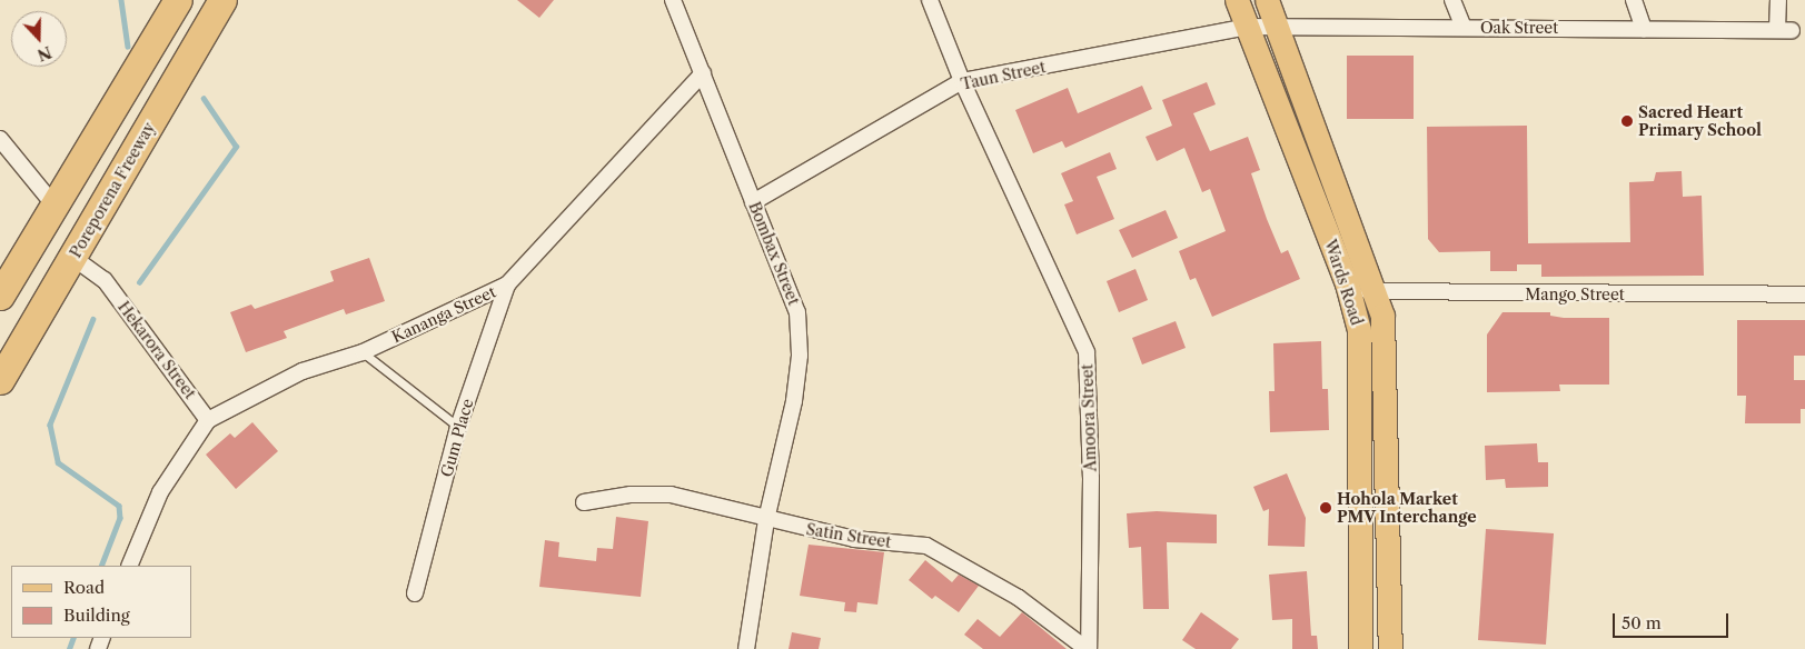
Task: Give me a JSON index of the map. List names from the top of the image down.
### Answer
{
  "streets": {
    "highway": ["Poreporena Freeway"],
    "main road": ["Wards Road"],
    "street": [
      "Oak Street",
      "Taun Street",
      "Bombax Street",
      "Mango Street",
      "Kananga Street",
      "Hekarora Street",
      "Amoora Street",
      "Gum Place",
      "Satin Street"
    ]
  },
  "crossings": [
    ["Oak Street", "Taun Street"],
    ["Oak Street", "Wards Road"],
    ["Taun Street", "Bombax Street"],
    ["Taun Street", "Wards Road"],
    ["Taun Street", "Amoora Street"],
    ["Poreporena Freeway", "Hekarora Street"],
    ["Bombax Street", "Kananga Street"],
    ["Bombax Street", "Satin Street"],
    ["Wards Road", "Mango Street"],
    ["Kananga Street", "Hekarora Street"],
    ["Kananga Street", "Gum Place"],
    ["Amoora Street", "Satin Street"]
  ],
  "places": ["Sacred Heart Primary School", "Hohola Market PMV Interchange"],
  "legend": ["Road", "Building"],
  "scale_bar": "50 m",
  "north": "bottom"
}
